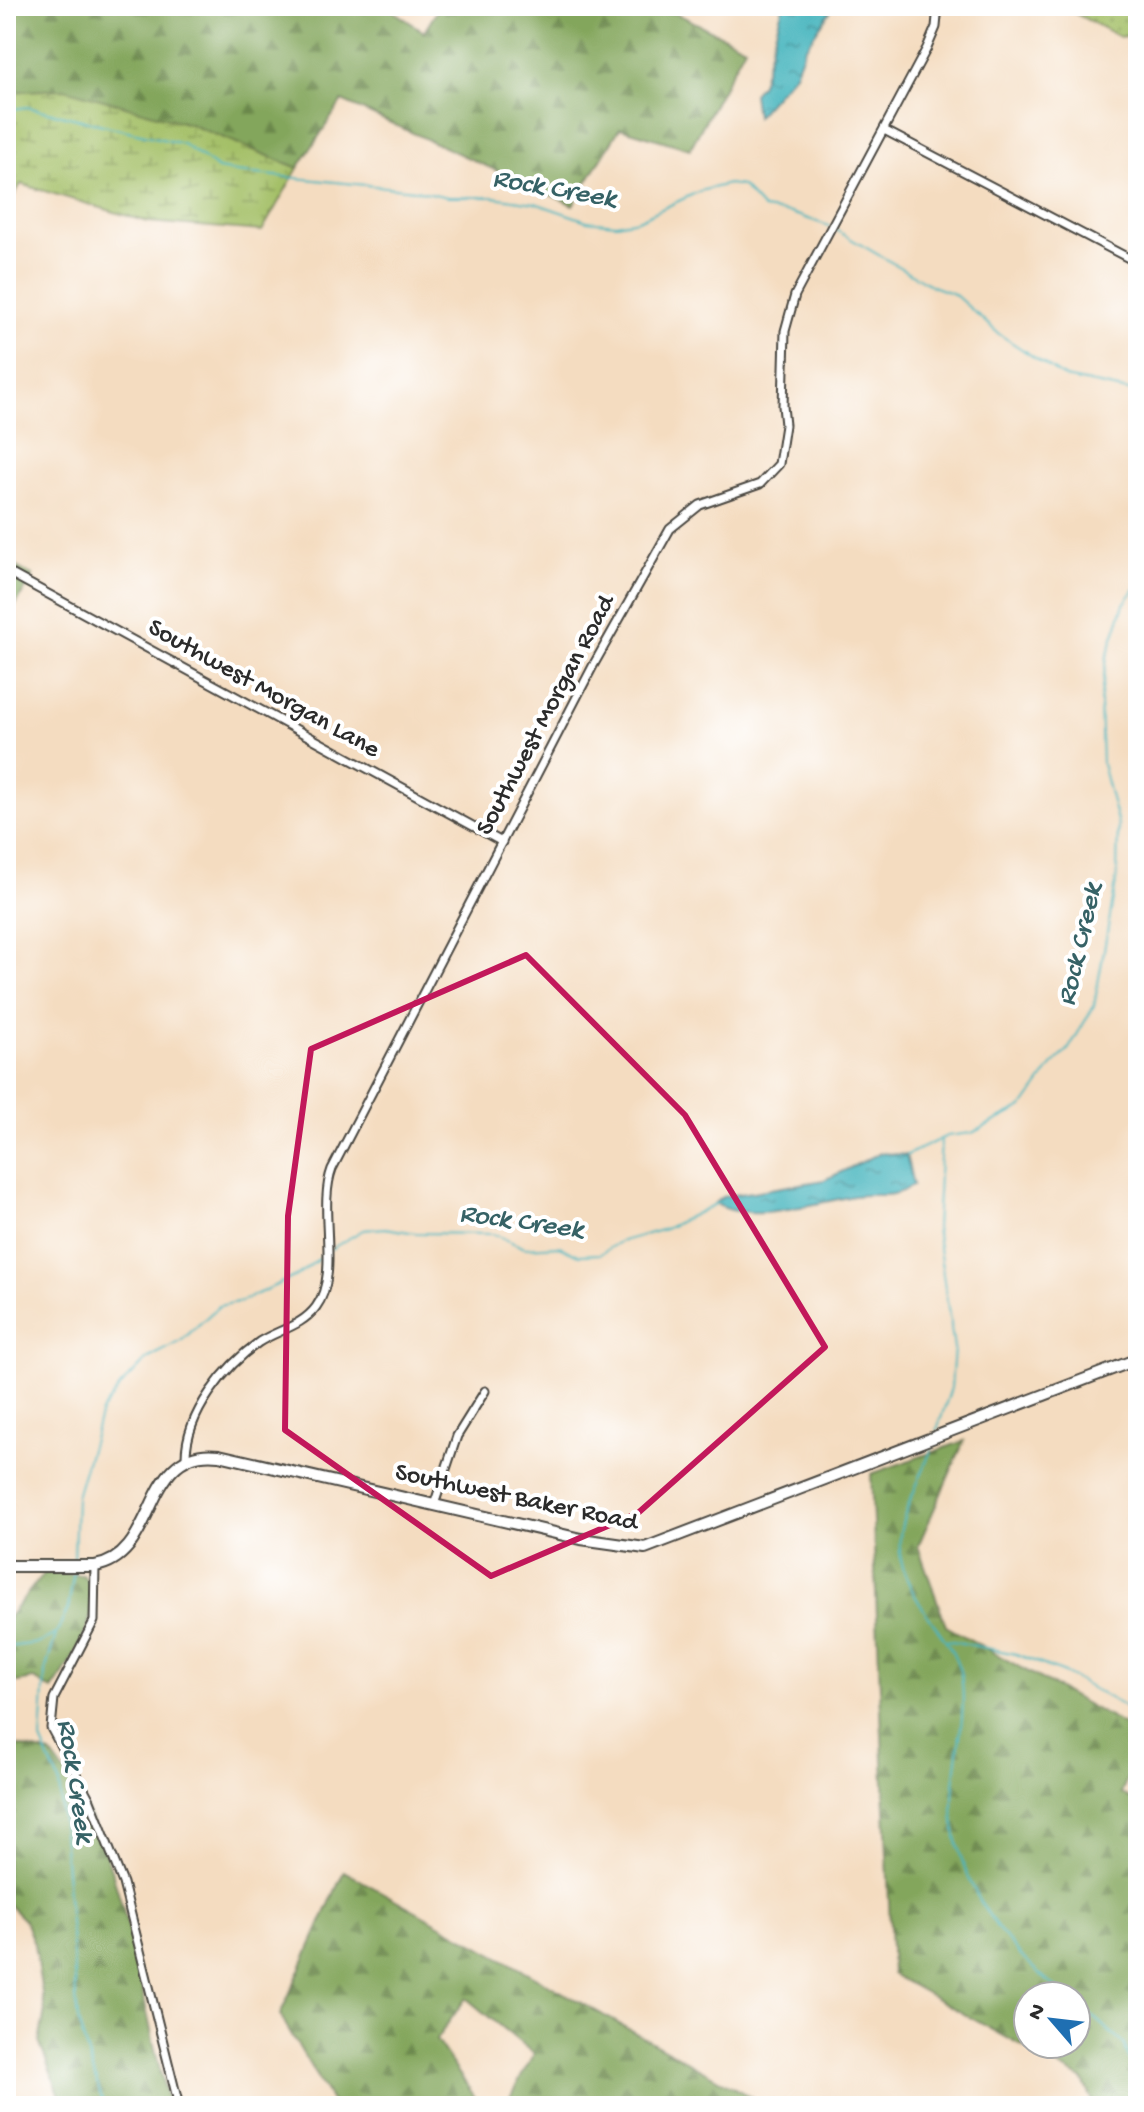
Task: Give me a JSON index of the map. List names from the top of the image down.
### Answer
{
  "streets": {
    "main road": ["Southwest Baker Road"],
    "street": ["Southwest Morgan Lane", "Southwest Morgan Road"]
  },
  "crossings": [
    ["Southwest Morgan Lane", "Southwest Morgan Road"],
    ["Southwest Morgan Road", "Southwest Baker Road"]
  ],
  "water": ["Rock Creek"],
  "north": "top left"
}
